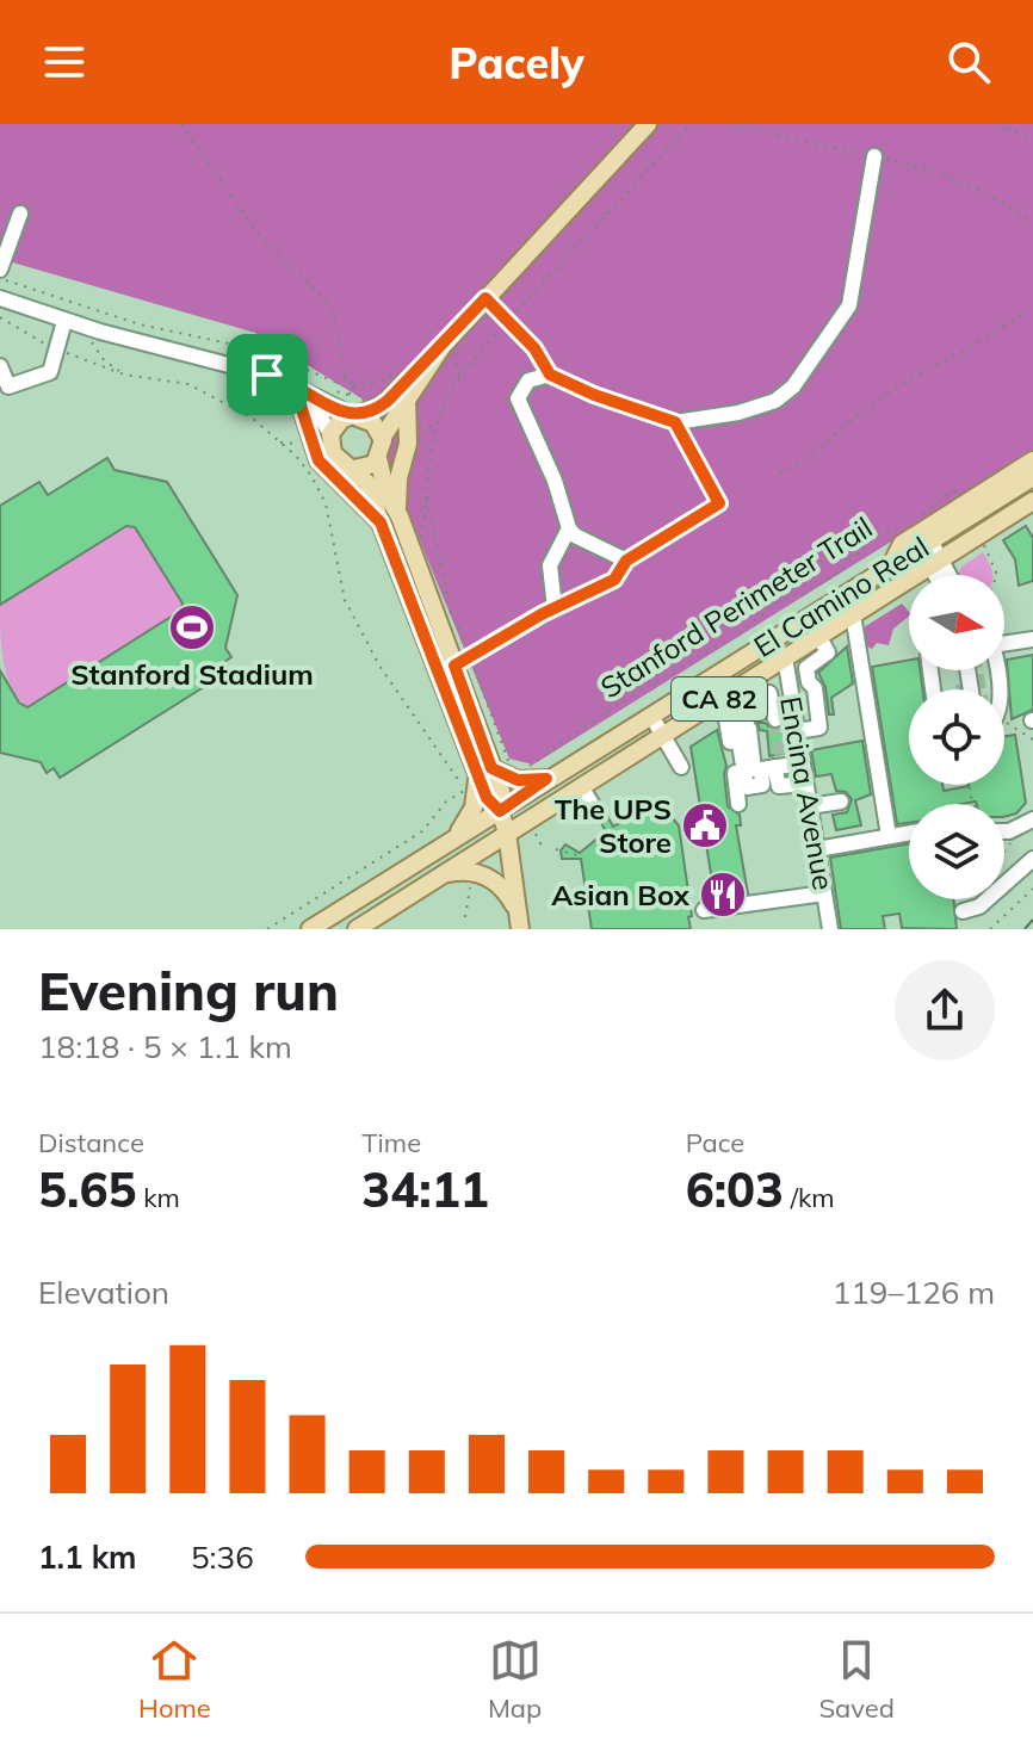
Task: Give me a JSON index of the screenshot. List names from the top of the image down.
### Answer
{
  "streets": {
    "main road": ["El Camino Real", "CA 82"],
    "street": ["Encina Avenue"],
    "path": ["Stanford Perimeter Trail"]
  },
  "crossings": [
    ["El Camino Real", "CA 82"],
    ["El Camino Real", "Encina Avenue"]
  ],
  "places": {
    "sports": ["Stanford Stadium"],
    "public building": ["The UPS Store"],
    "restaurant": ["Asian Box"]
  },
  "north": "right",
  "page": {
    "header": "Pacely",
    "heading": ["Evening run", "18:18 · 5 × 1.1 km"],
    "stats": [
      ["Distance", "5.65 km"],
      ["Time", "34:11"],
      ["Pace", "6:03 /km"]
    ],
    "chart": ["Elevation", "119–126 m"],
    "list": [
      {
        "name": "1.1 km",
        "note": "5:36"
      }
    ],
    "tabs": ["Home", "Map", "Saved"]
  }
}
